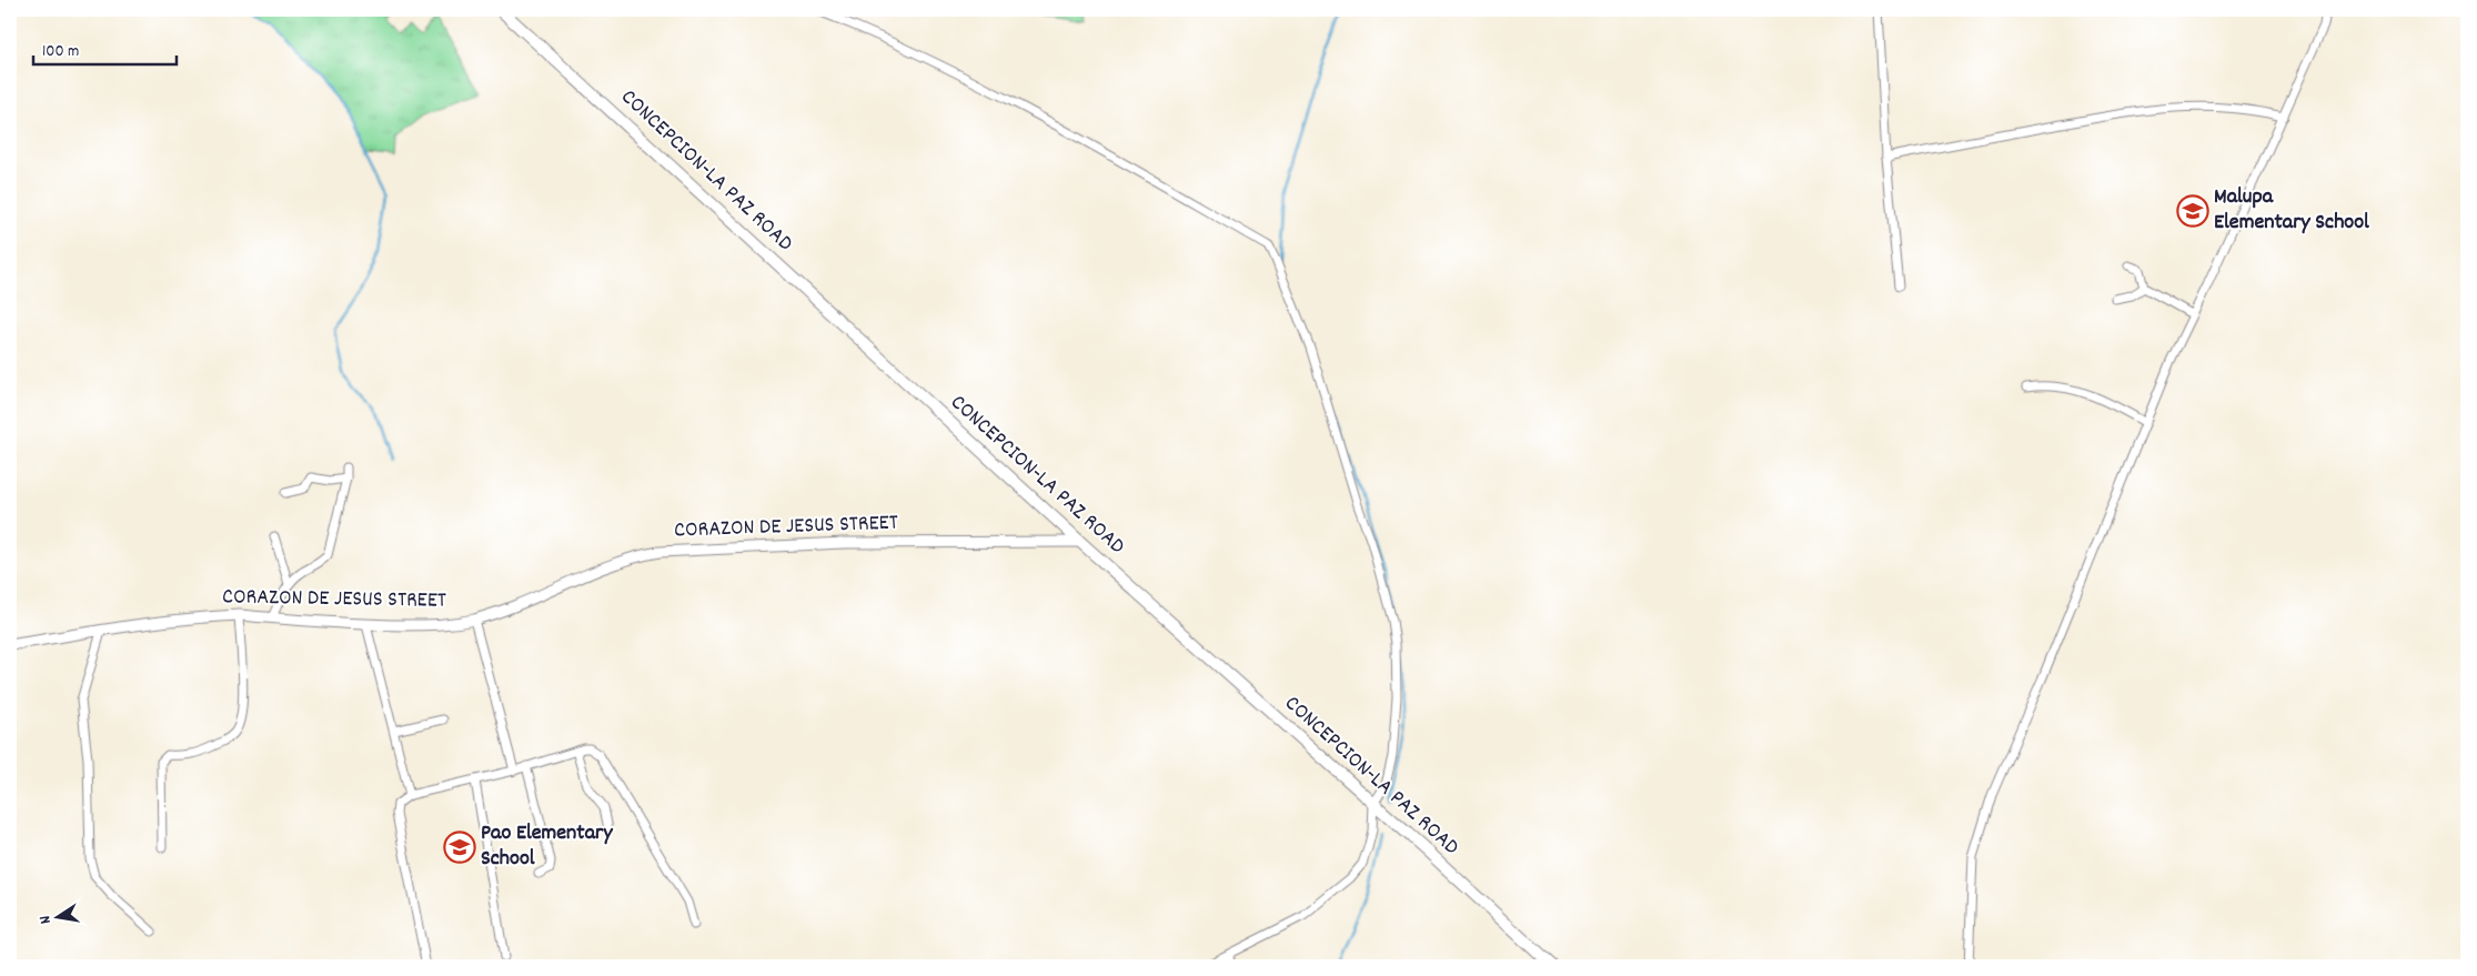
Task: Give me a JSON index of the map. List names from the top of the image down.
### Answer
{
  "streets": {
    "main road": ["CONCEPCION-LA PAZ ROAD"],
    "street": ["CORAZON DE JESUS STREET"]
  },
  "crossings": [
    ["CONCEPCION-LA PAZ ROAD", "CORAZON DE JESUS STREET"]
  ],
  "places": {
    "school or university": ["Malupa Elementary School", "Pao Elementary School"]
  },
  "scale_bar": "100 m",
  "north": "left"
}
